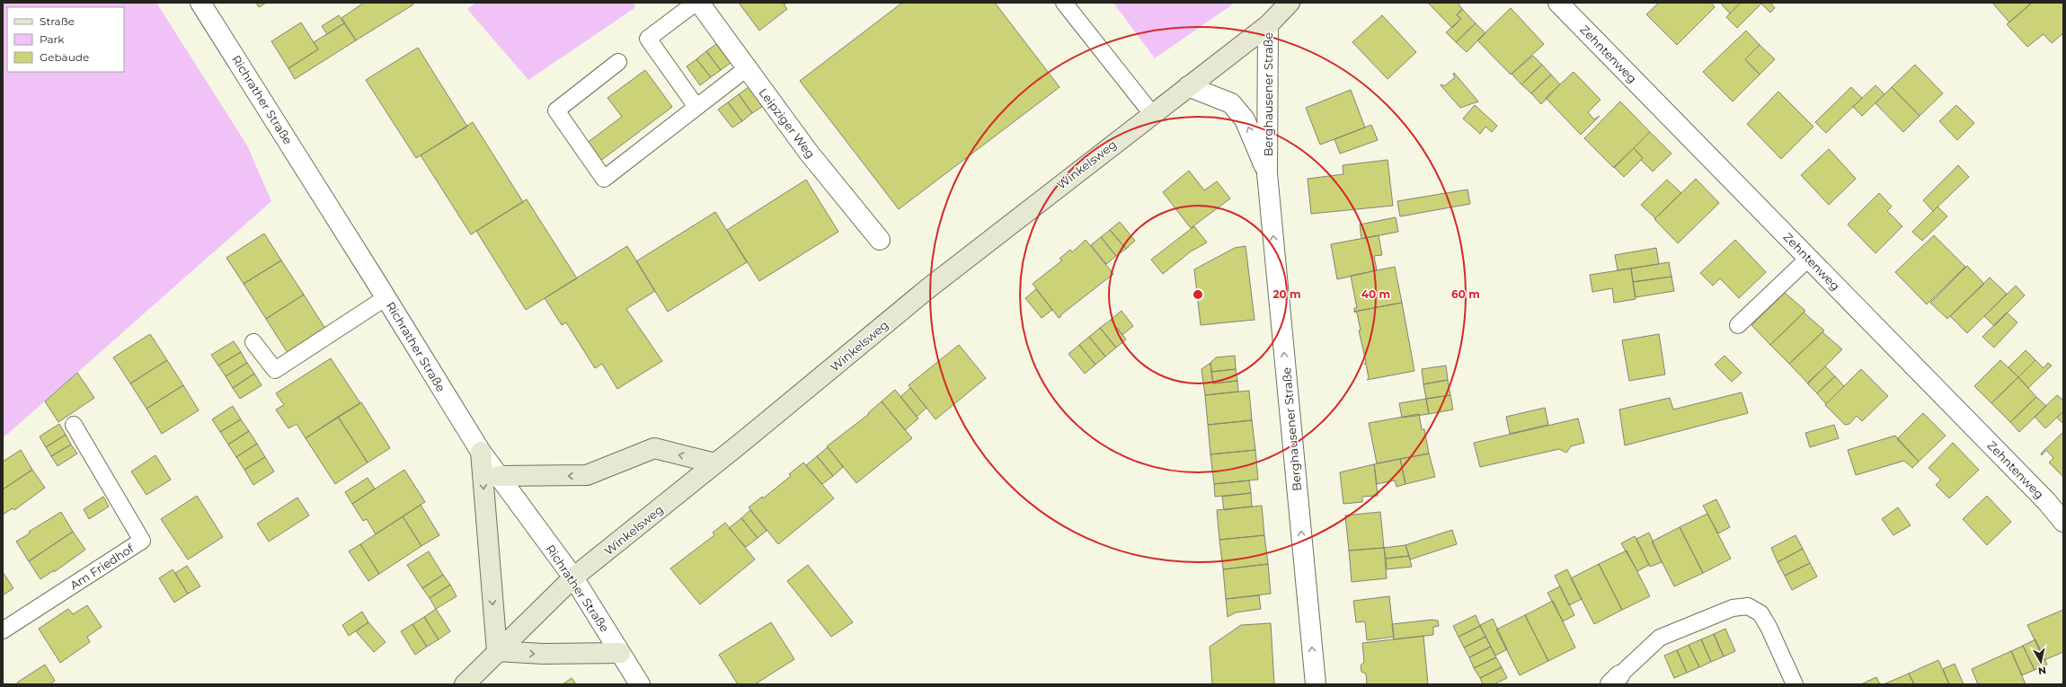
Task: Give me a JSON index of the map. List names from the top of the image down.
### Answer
{
  "streets": {
    "main road": ["Berghausener Straße", "Winkelsweg"],
    "street": ["Zehntenweg", "Richrather Straße", "Leipziger Weg"],
    "lane": ["Am Friedhof"]
  },
  "crossings": [
    ["Berghausener Straße", "Winkelsweg"],
    ["Richrather Straße", "Winkelsweg"]
  ],
  "one_way": ["Berghausener Straße"],
  "legend": ["Straße", "Park", "Gebäude"],
  "north": "bottom",
  "rings": ["20 m", "40 m", "60 m"]
}
